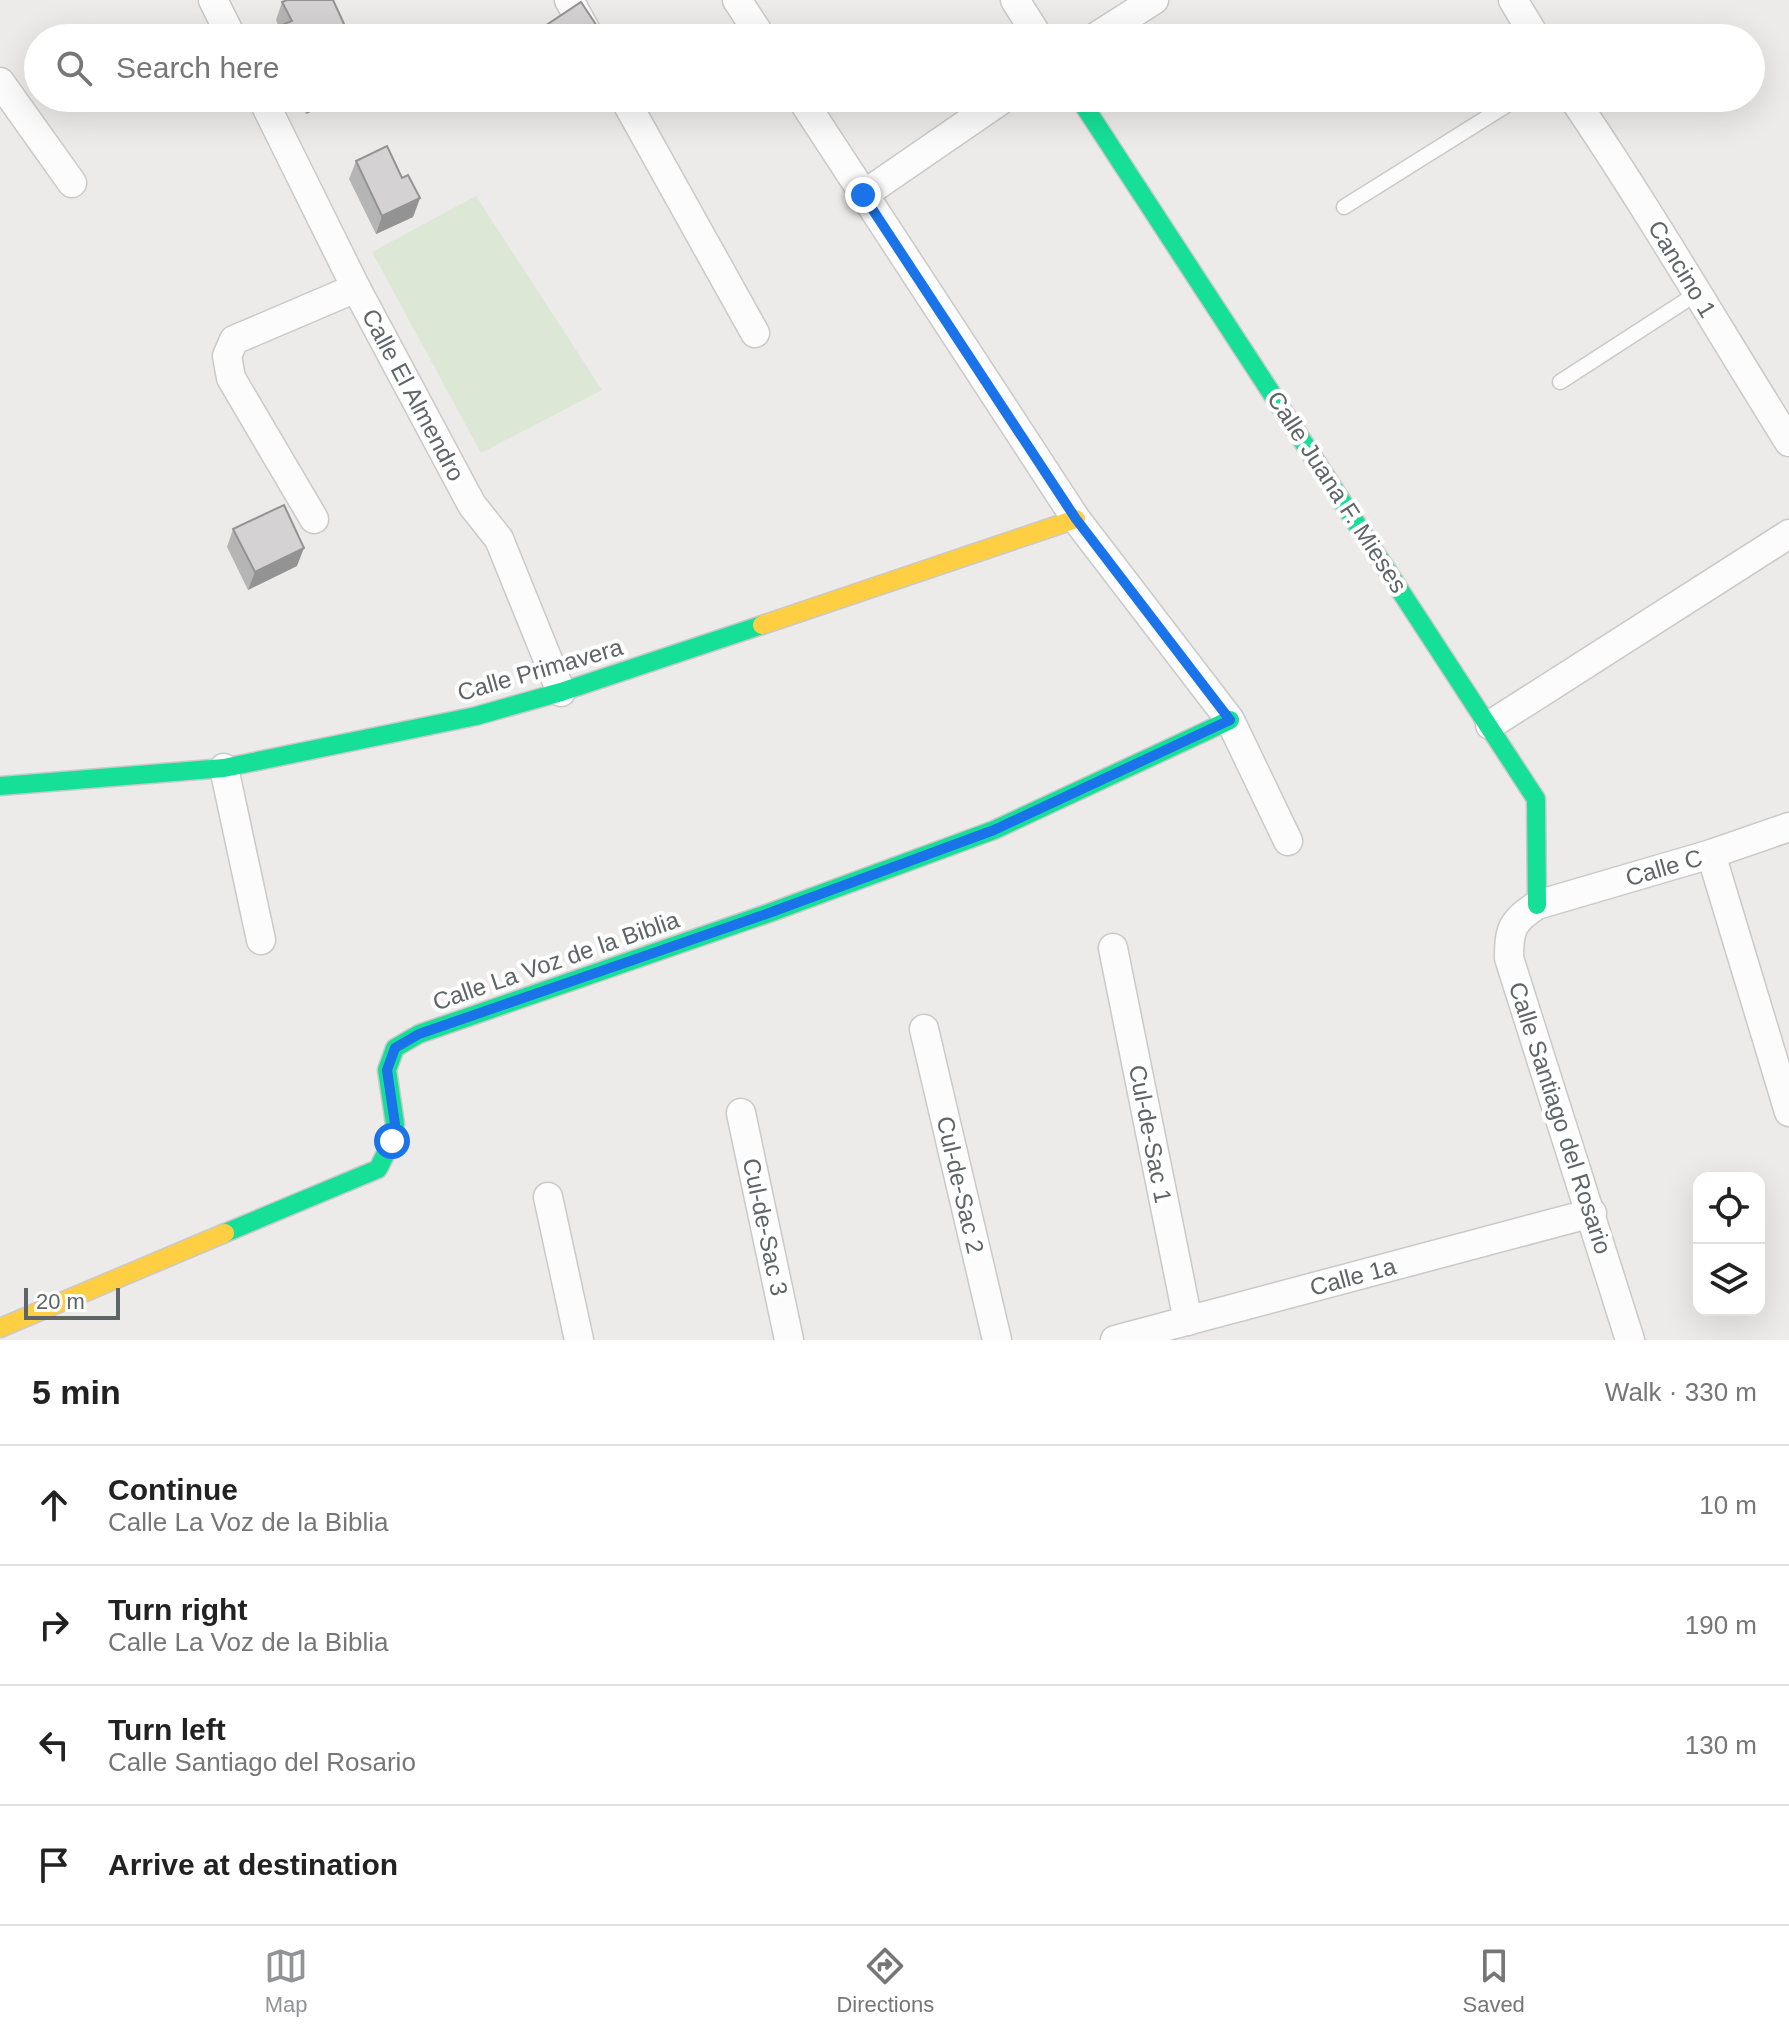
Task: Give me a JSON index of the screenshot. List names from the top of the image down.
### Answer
{
  "streets": {
    "street": [
      "Cancino 1",
      "Calle El Almendro",
      "Calle Juana F. Mieses",
      "Calle Primavera",
      "Calle C",
      "Calle La Voz de la Biblia",
      "Calle Santiago del Rosario",
      "Cul-de-Sac 1",
      "Cul-de-Sac 2",
      "Cul-de-Sac 3",
      "Calle 1a"
    ]
  },
  "crossings": [
    ["Calle El Almendro", "Calle Primavera"],
    ["Calle Juana F. Mieses", "Calle C"],
    ["Calle Juana F. Mieses", "Calle Santiago del Rosario"],
    ["Calle C", "Calle Santiago del Rosario"],
    ["Calle Santiago del Rosario", "Calle 1a"],
    ["Cul-de-Sac 1", "Calle 1a"]
  ],
  "scale_bar": "20 m",
  "page": {
    "search": "Search here",
    "scale": "20 m",
    "heading": ["5 min", "Walk · 330 m"],
    "list": [
      ["Continue", "Calle La Voz de la Biblia", "10 m"],
      ["Turn right", "Calle La Voz de la Biblia", "190 m"],
      ["Turn left", "Calle Santiago del Rosario", "130 m"],
      "Arrive at destination"
    ],
    "nav": ["Map", "Directions", "Saved"]
  }
}
